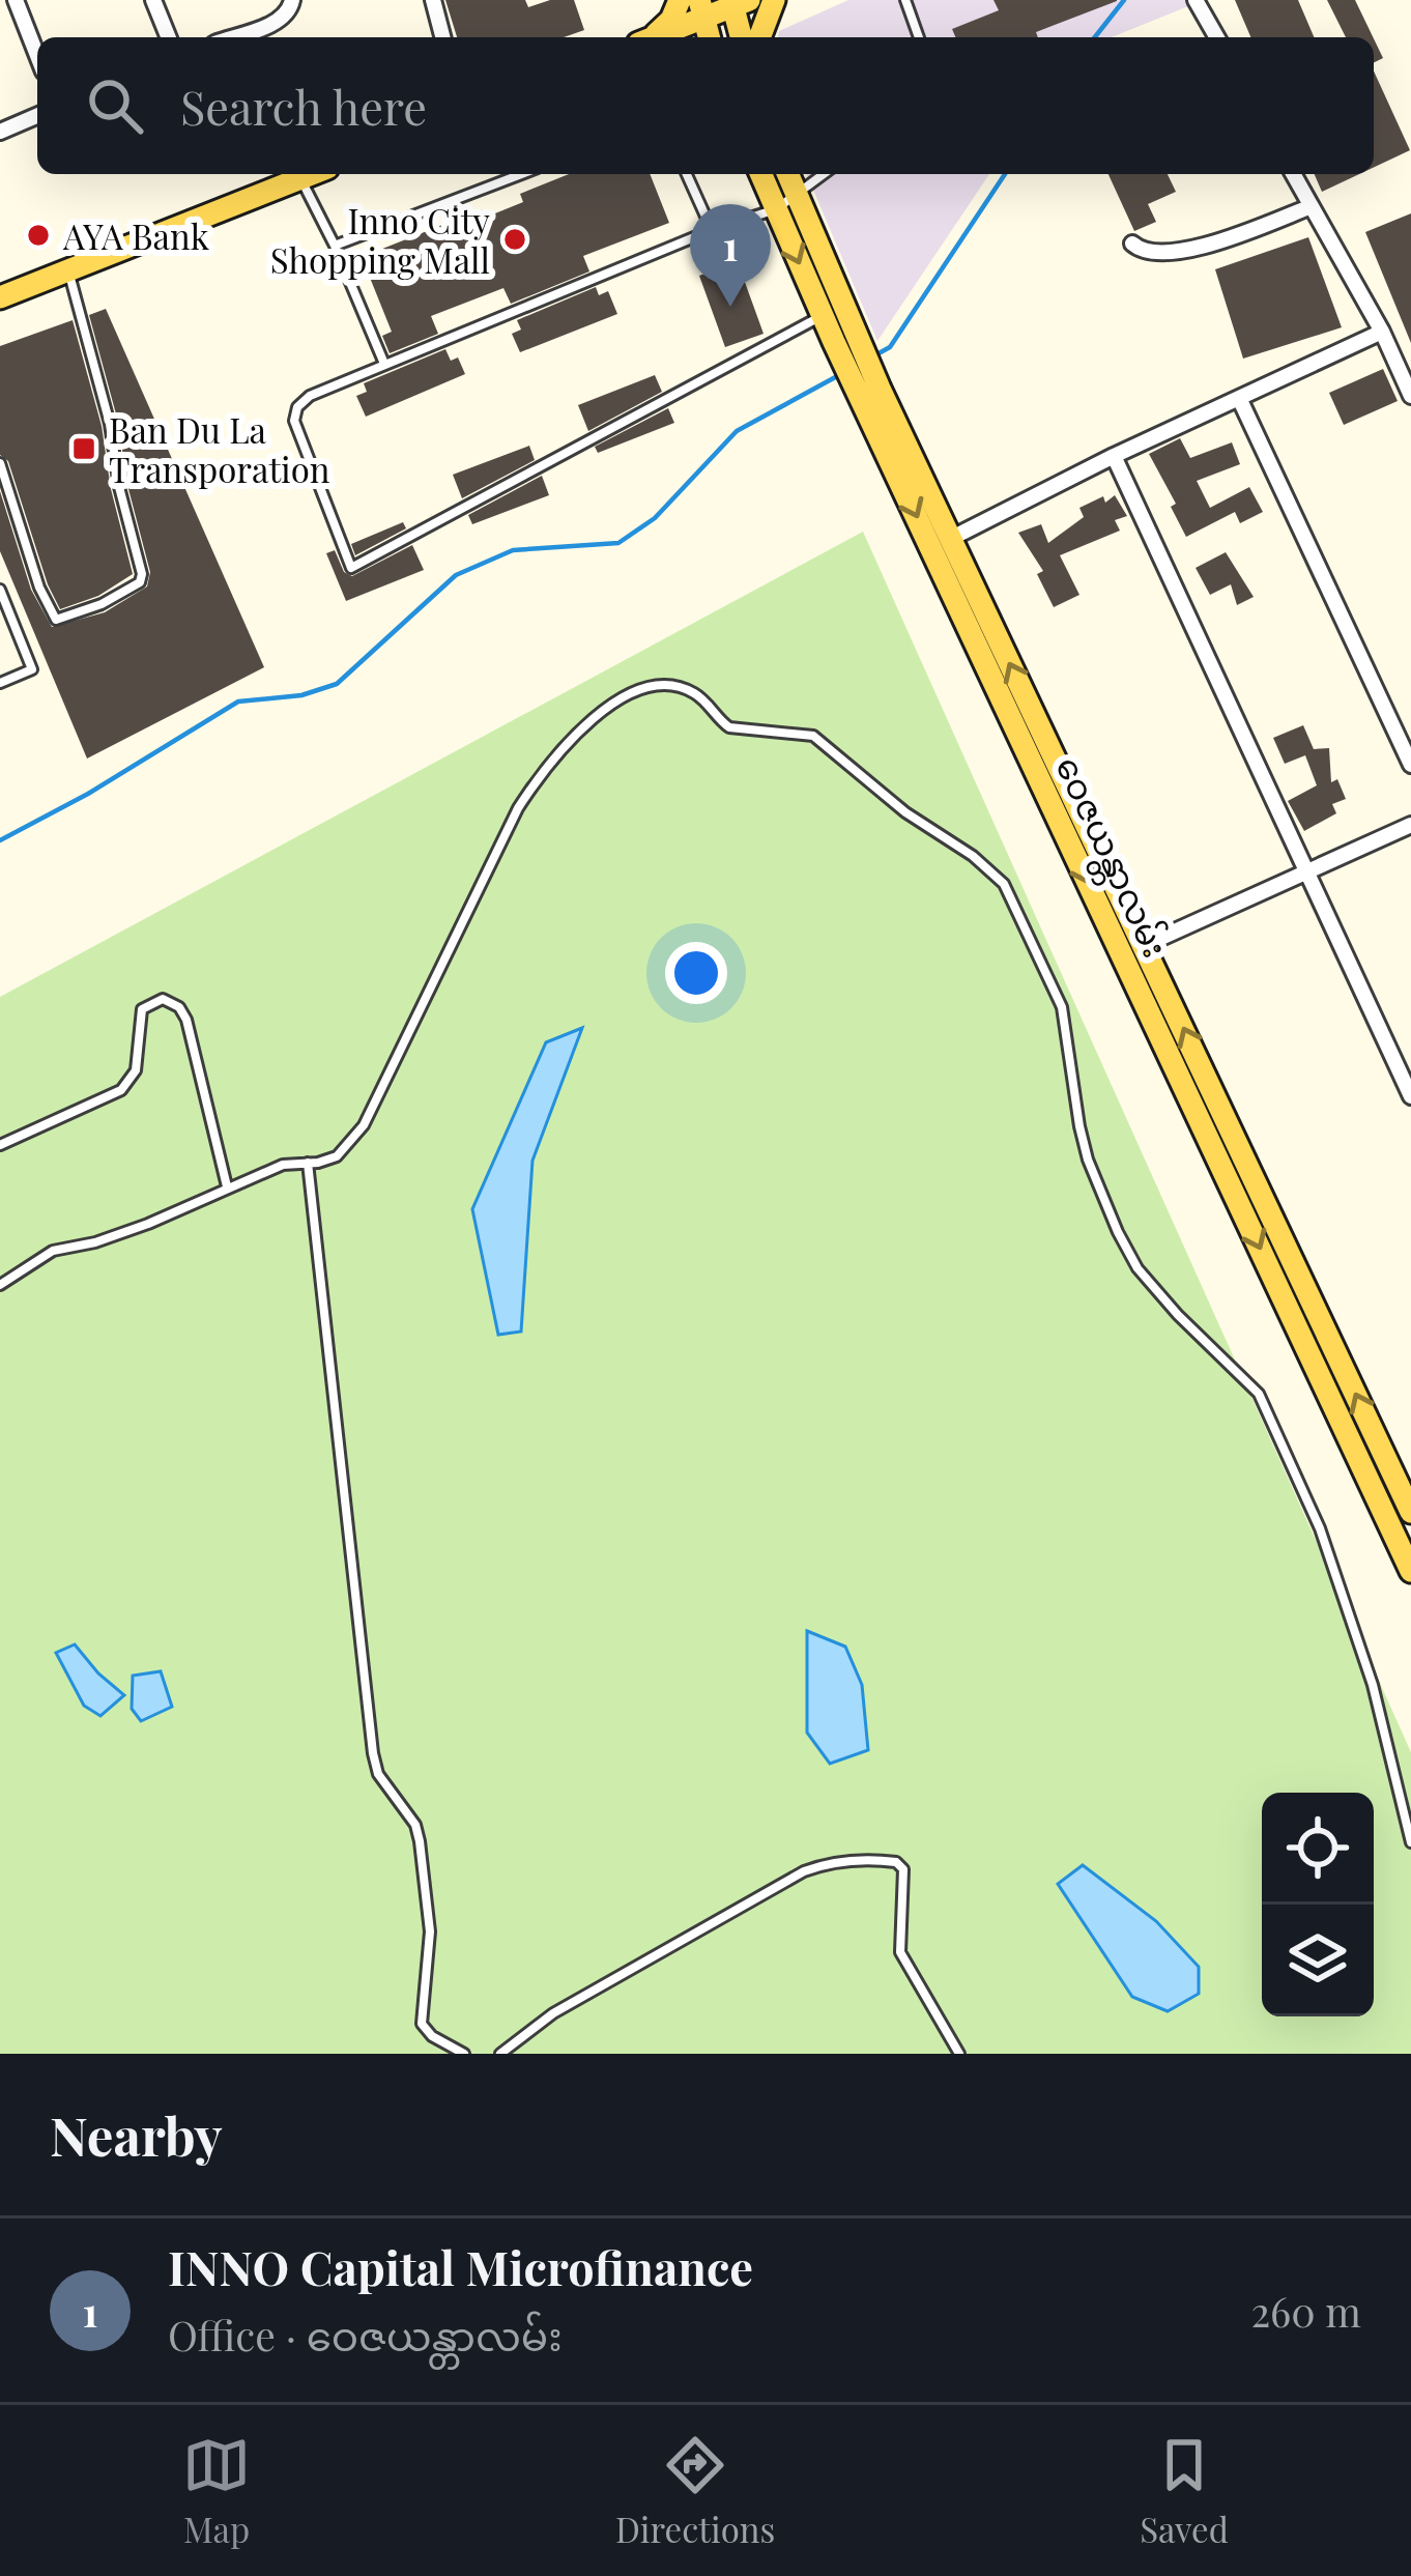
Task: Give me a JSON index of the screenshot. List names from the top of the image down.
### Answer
{
  "streets": {
    "main road": ["ဝေဇယန္တာလမ်း"]
  },
  "places": {
    "other": ["AYA Bank", "Inno City Shopping Mall"],
    "transit": ["Ban Du La Transporation"]
  },
  "page": {
    "search": "Search here",
    "pins": "1",
    "heading": "Nearby",
    "list": [
      {
        "mark": "1",
        "name": "INNO Capital Microfinance",
        "note": "Office · ဝေဇယန္တာလမ်း",
        "value": "260 m"
      }
    ],
    "nav": ["Map", "Directions", "Saved"]
  }
}
